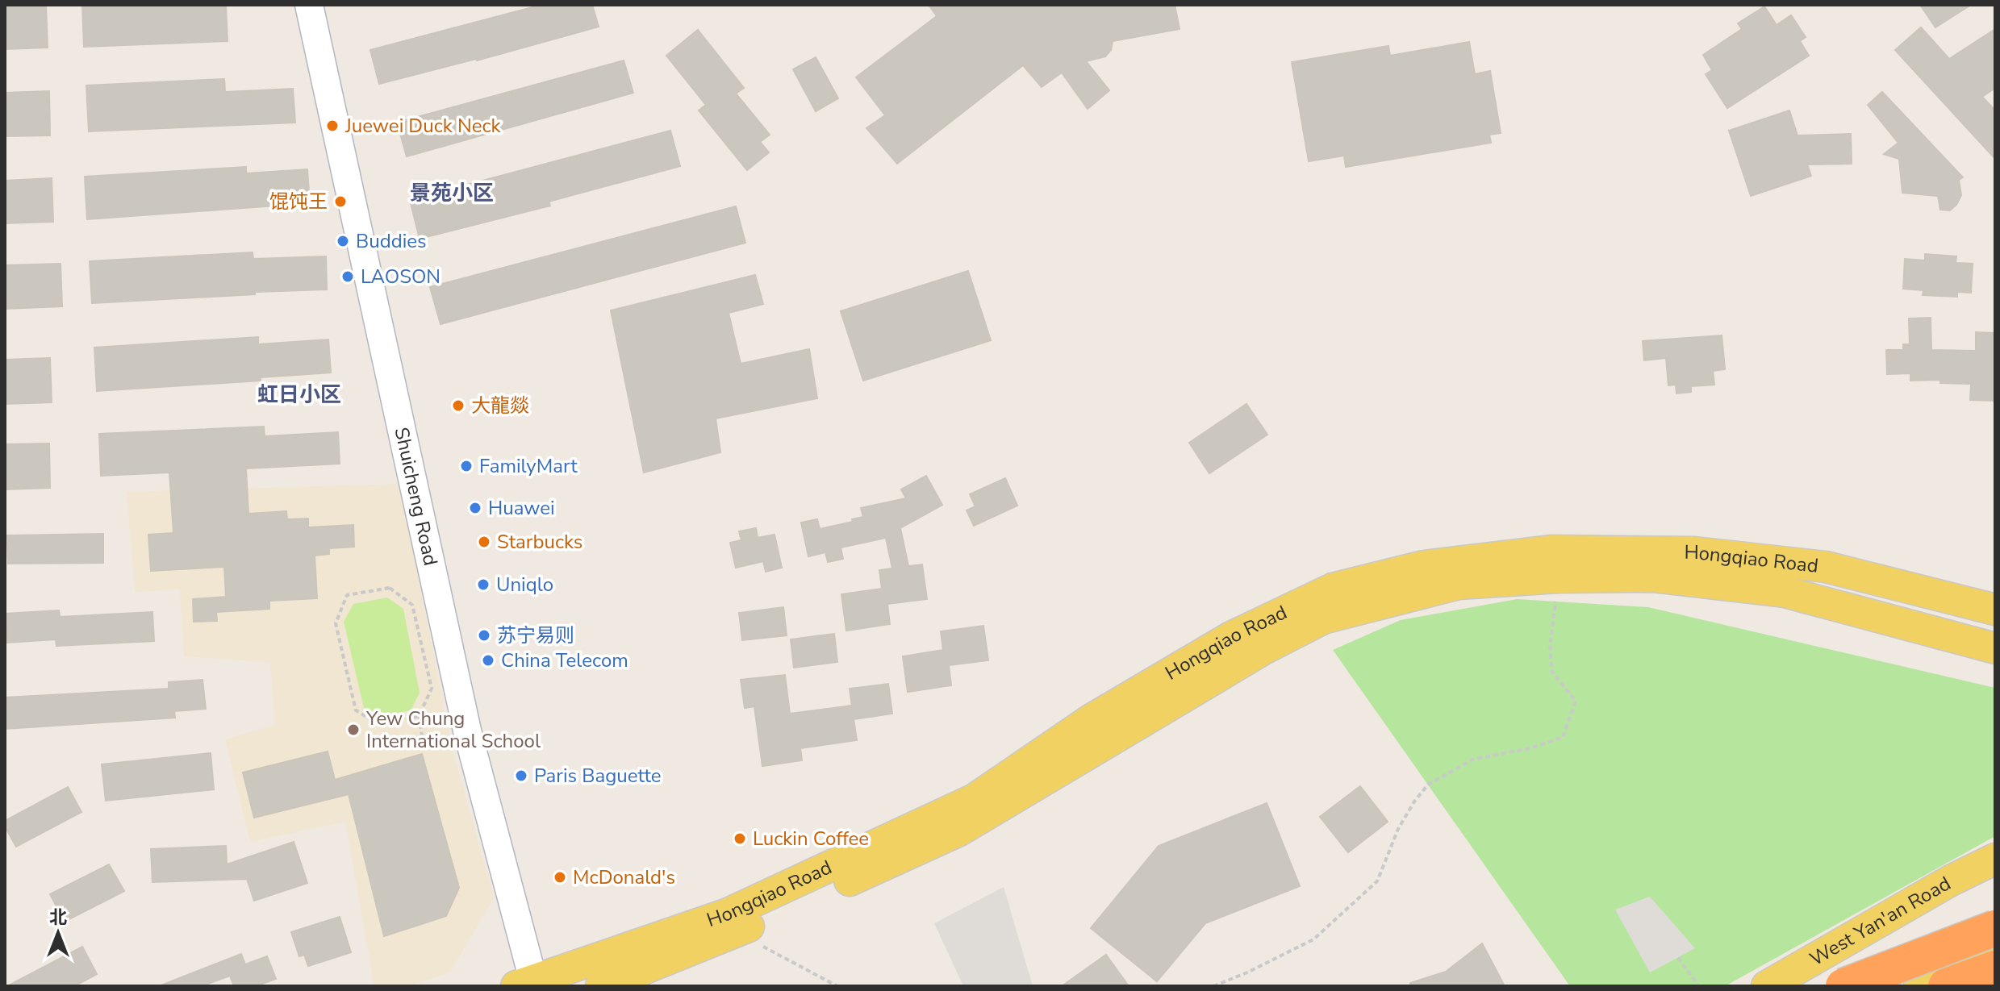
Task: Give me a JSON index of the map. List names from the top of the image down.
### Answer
{
  "streets": {
    "main road": ["Hongqiao Road", "West Yan'an Road"],
    "street": ["Shuicheng Road"]
  },
  "crossings": [
    ["Shuicheng Road", "Hongqiao Road"]
  ],
  "districts": ["景苑小区", "虹日小区"],
  "places": [
    "Juewei Duck Neck",
    "馄饨王",
    "Buddies",
    "LAOSON",
    "大龍燚",
    "FamilyMart",
    "Huawei",
    "Starbucks",
    "Uniqlo",
    "苏宁易则",
    "China Telecom",
    "Yew Chung International School",
    "Paris Baguette",
    "Luckin Coffee",
    "McDonald's"
  ],
  "north": "top"
}
